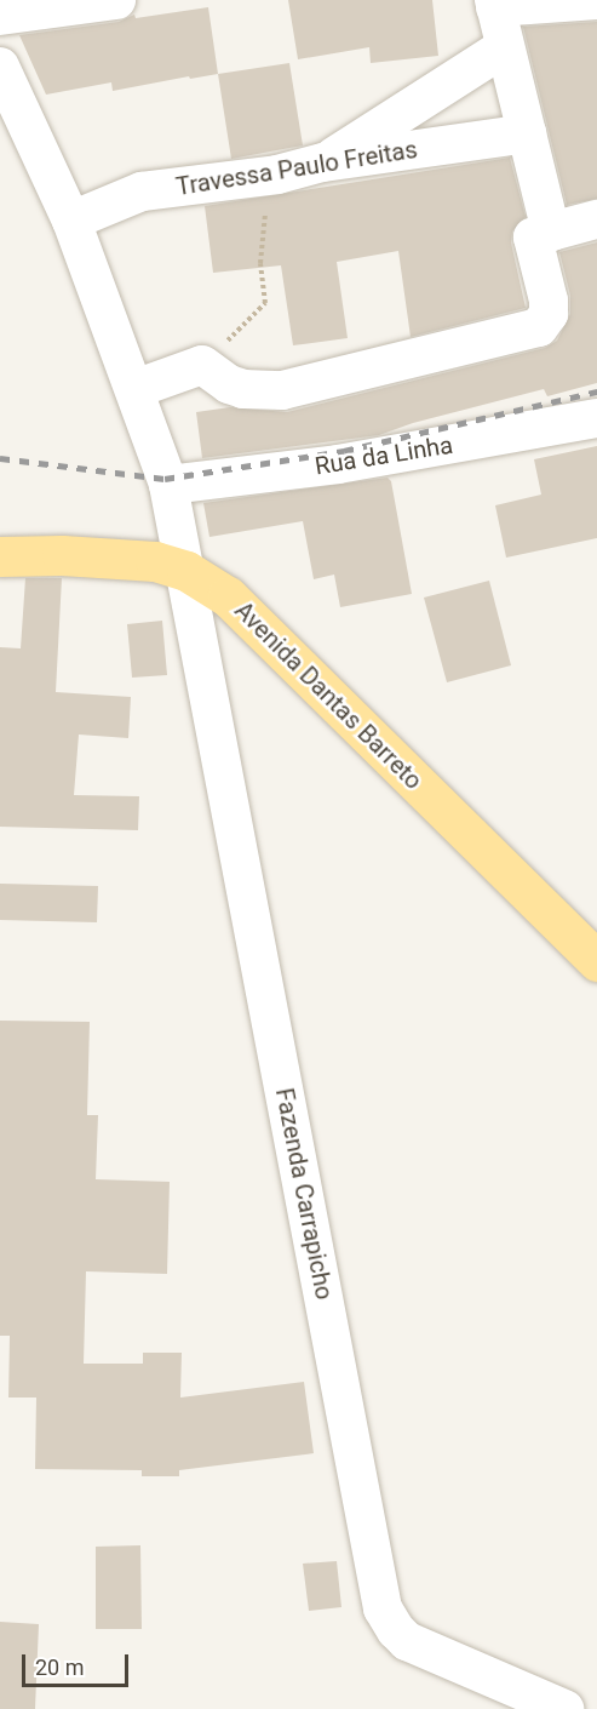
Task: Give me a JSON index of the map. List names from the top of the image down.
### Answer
{
  "streets": {
    "main road": ["Avenida Dantas Barreto"],
    "street": ["Travessa Paulo Freitas", "Rua da Linha", "Fazenda Carrapicho"]
  },
  "crossings": [
    ["Travessa Paulo Freitas", "Fazenda Carrapicho"],
    ["Rua da Linha", "Fazenda Carrapicho"],
    ["Avenida Dantas Barreto", "Fazenda Carrapicho"]
  ],
  "scale_bar": "20 m"
}
